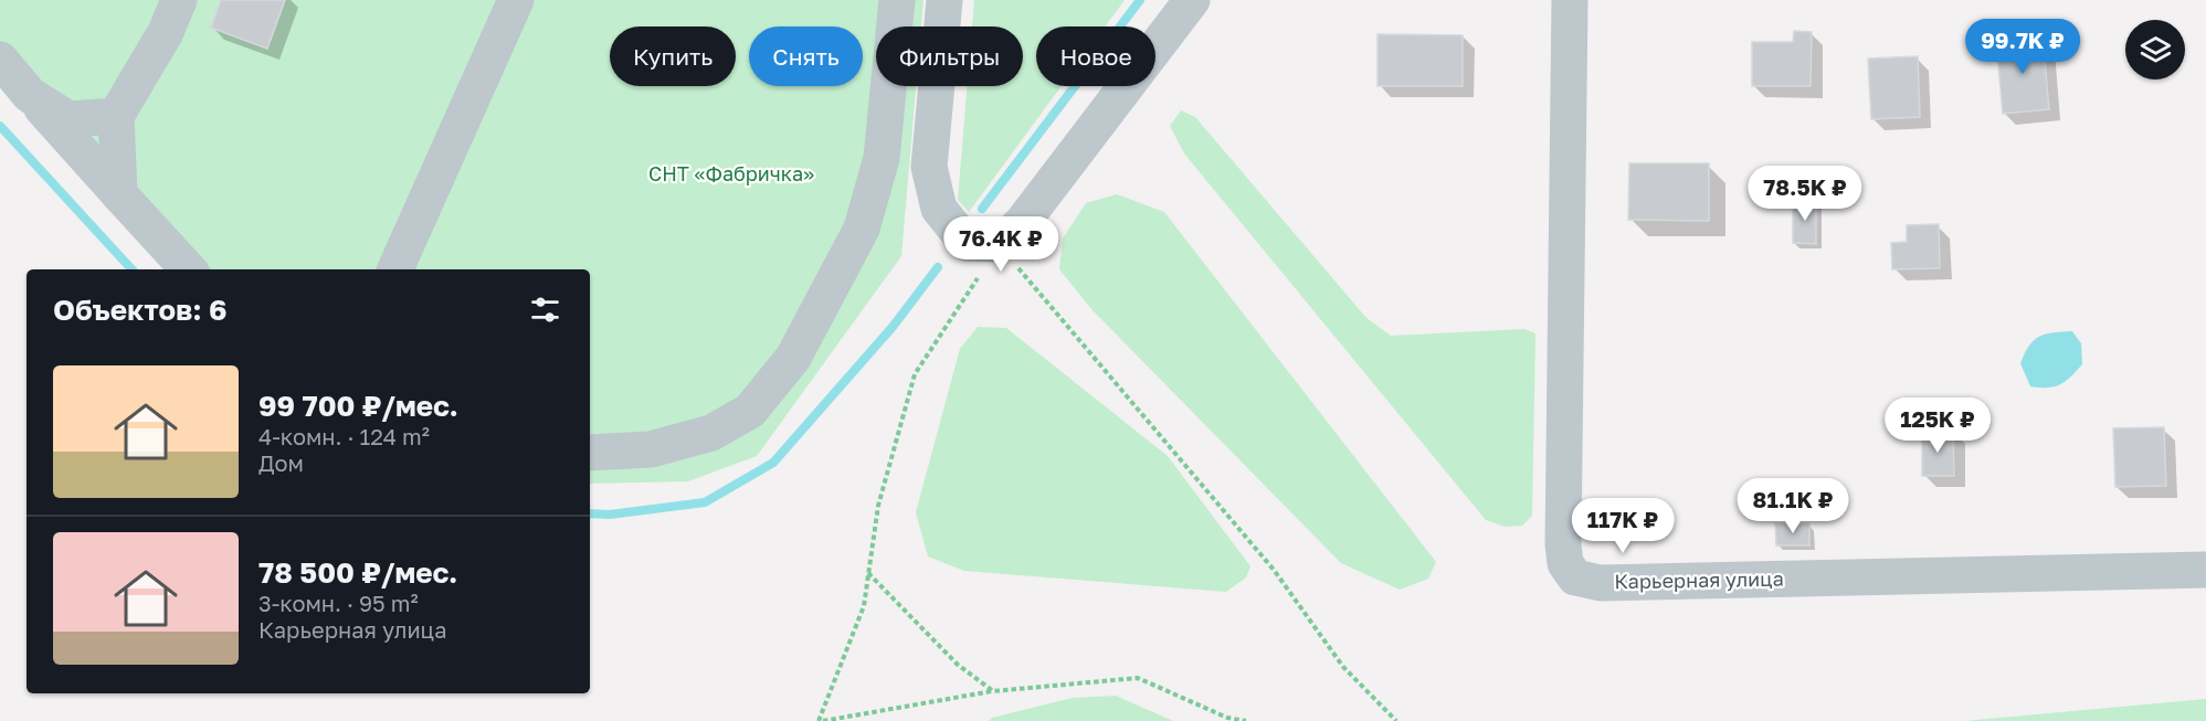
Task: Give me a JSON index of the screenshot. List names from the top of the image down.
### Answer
{
  "streets": {
    "street": ["Карьерная улица"]
  },
  "parks": ["СНТ «Фабричка»"],
  "page": {
    "price": [
      "99.7K ₽",
      "78.5K ₽",
      "76.4K ₽",
      "125K ₽",
      "81.1K ₽",
      "117K ₽"
    ],
    "chip": [
      "Купить",
      "Снять",
      "Фильтры",
      "Новое"
    ],
    "heading": "Объектов: 6",
    "list": [
      {
        "name": "99 700 ₽/мес.",
        "note": "4-комн. · 124 m² · Дом"
      },
      {
        "name": "78 500 ₽/мес.",
        "note": "3-комн. · 95 m² · Карьерная улица"
      }
    ]
  }
}
